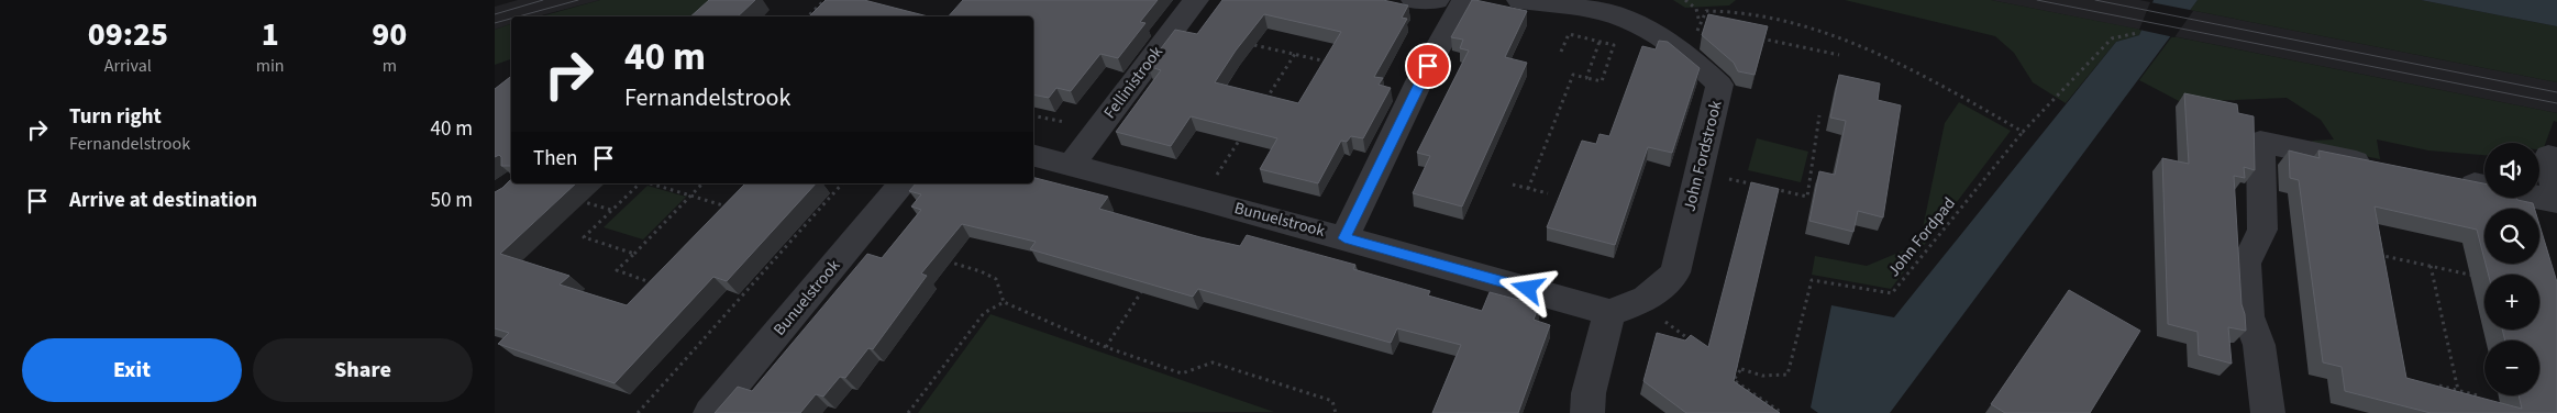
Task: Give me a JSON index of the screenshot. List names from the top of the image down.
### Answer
{
  "streets": {
    "street": ["Fellinistrook", "John Fordstrook", "Bunuelstrook"],
    "path": ["John Fordpad"]
  },
  "crossings": [
    ["Fellinistrook", "Bunuelstrook"],
    ["John Fordstrook", "Bunuelstrook"]
  ],
  "page": {
    "eta": [
      "09:25",
      "Arrival",
      "1",
      "min",
      "90",
      "m"
    ],
    "turn": ["40 m", "Fernandelstrook"],
    "list": [
      {
        "name": "Turn right",
        "note": "Fernandelstrook",
        "value": "40 m"
      },
      {
        "name": "Arrive at destination",
        "value": "50 m"
      }
    ],
    "then": "Then",
    "map_buttons": ["+", "−"],
    "buttons": ["Exit", "Share"]
  }
}
